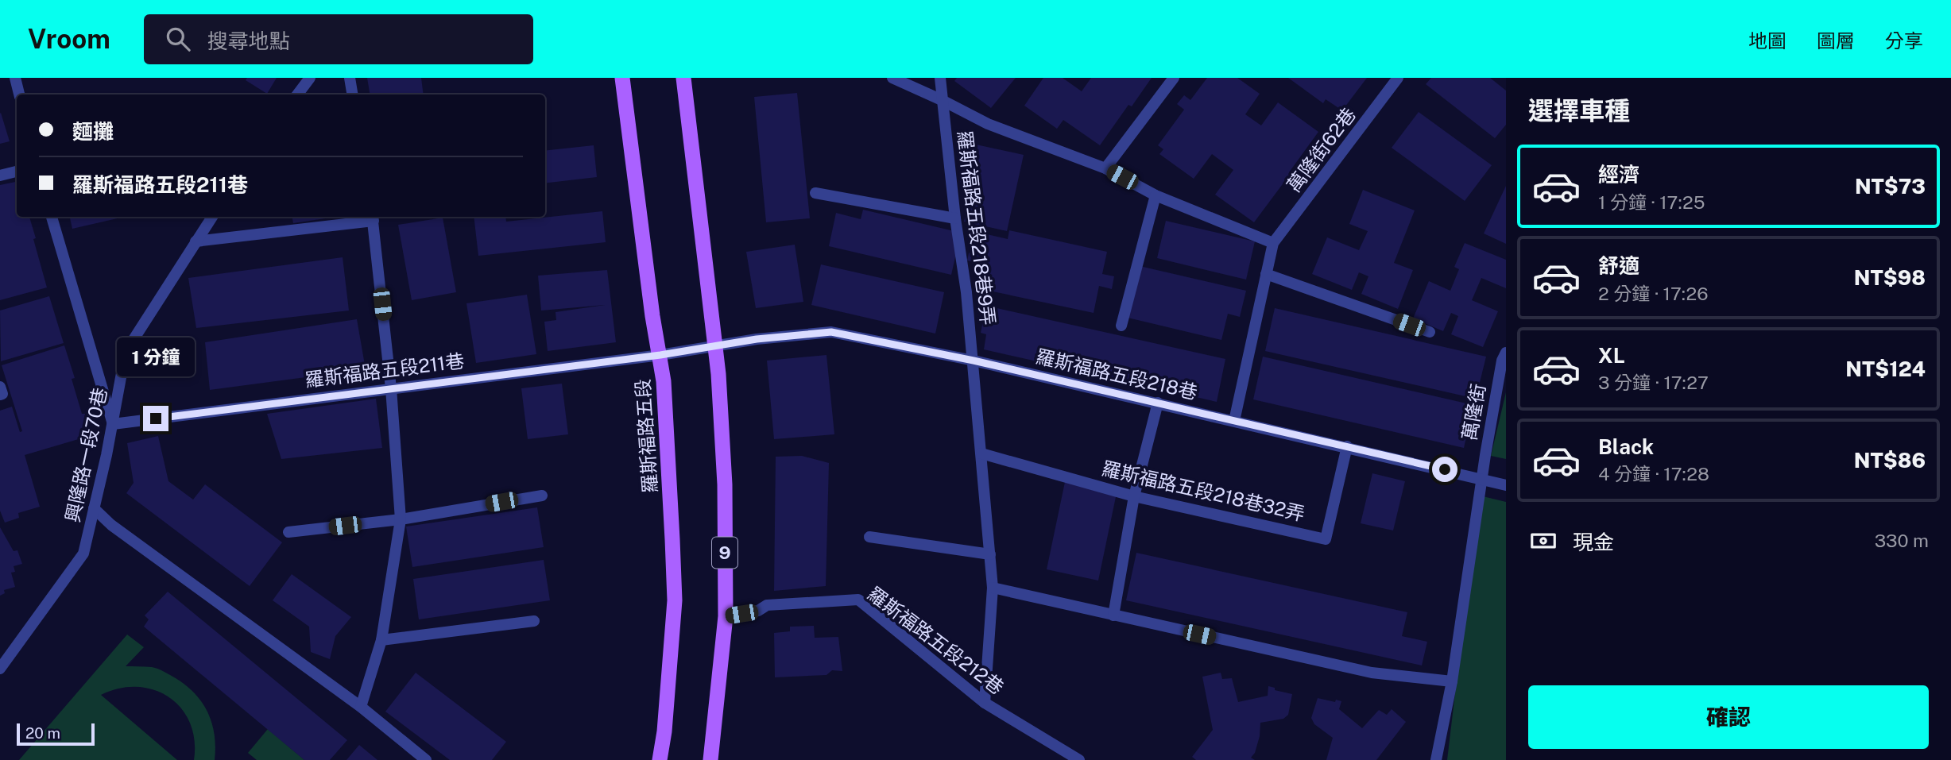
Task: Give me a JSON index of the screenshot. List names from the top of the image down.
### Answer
{
  "streets": {
    "main road": ["羅斯福路五段", "9"],
    "street": [
      "萬隆街62巷",
      "羅斯福路五段218巷9弄",
      "羅斯福路五段211巷",
      "羅斯福路五段218巷",
      "萬隆街",
      "興隆路一段70巷",
      "羅斯福路五段218巷32弄",
      "羅斯福路五段212巷"
    ]
  },
  "crossings": [
    ["羅斯福路五段218巷9弄", "羅斯福路五段218巷"],
    ["羅斯福路五段218巷9弄", "羅斯福路五段218巷32弄"],
    ["羅斯福路五段218巷9弄", "羅斯福路五段212巷"],
    ["羅斯福路五段211巷", "羅斯福路五段218巷"],
    ["羅斯福路五段211巷", "羅斯福路五段"],
    ["羅斯福路五段211巷", "興隆路一段70巷"],
    ["羅斯福路五段211巷", "9"],
    ["羅斯福路五段218巷", "萬隆街"],
    ["羅斯福路五段218巷", "羅斯福路五段218巷32弄"],
    ["羅斯福路五段218巷", "9"],
    ["9", "羅斯福路五段212巷"]
  ],
  "scale_bar": "20 m",
  "page": {
    "header": "Vroom",
    "search": "搜尋地點",
    "nav": ["地圖", "圖層", "分享"],
    "heading": "選擇車種",
    "banner": ["麵攤", "羅斯福路五段211巷"],
    "list": [
      {
        "name": "經濟",
        "note": "1 分鐘 · 17:25",
        "value": "NT$73"
      },
      {
        "name": "舒適",
        "note": "2 分鐘 · 17:26",
        "value": "NT$98"
      },
      {
        "name": "XL",
        "note": "3 分鐘 · 17:27",
        "value": "NT$124"
      },
      {
        "name": "Black",
        "note": "4 分鐘 · 17:28",
        "value": "NT$86"
      }
    ],
    "bubble": "1 分鐘",
    "pay": ["現金", "330 m"],
    "buttons": "確認",
    "scale": "20 m"
  }
}
